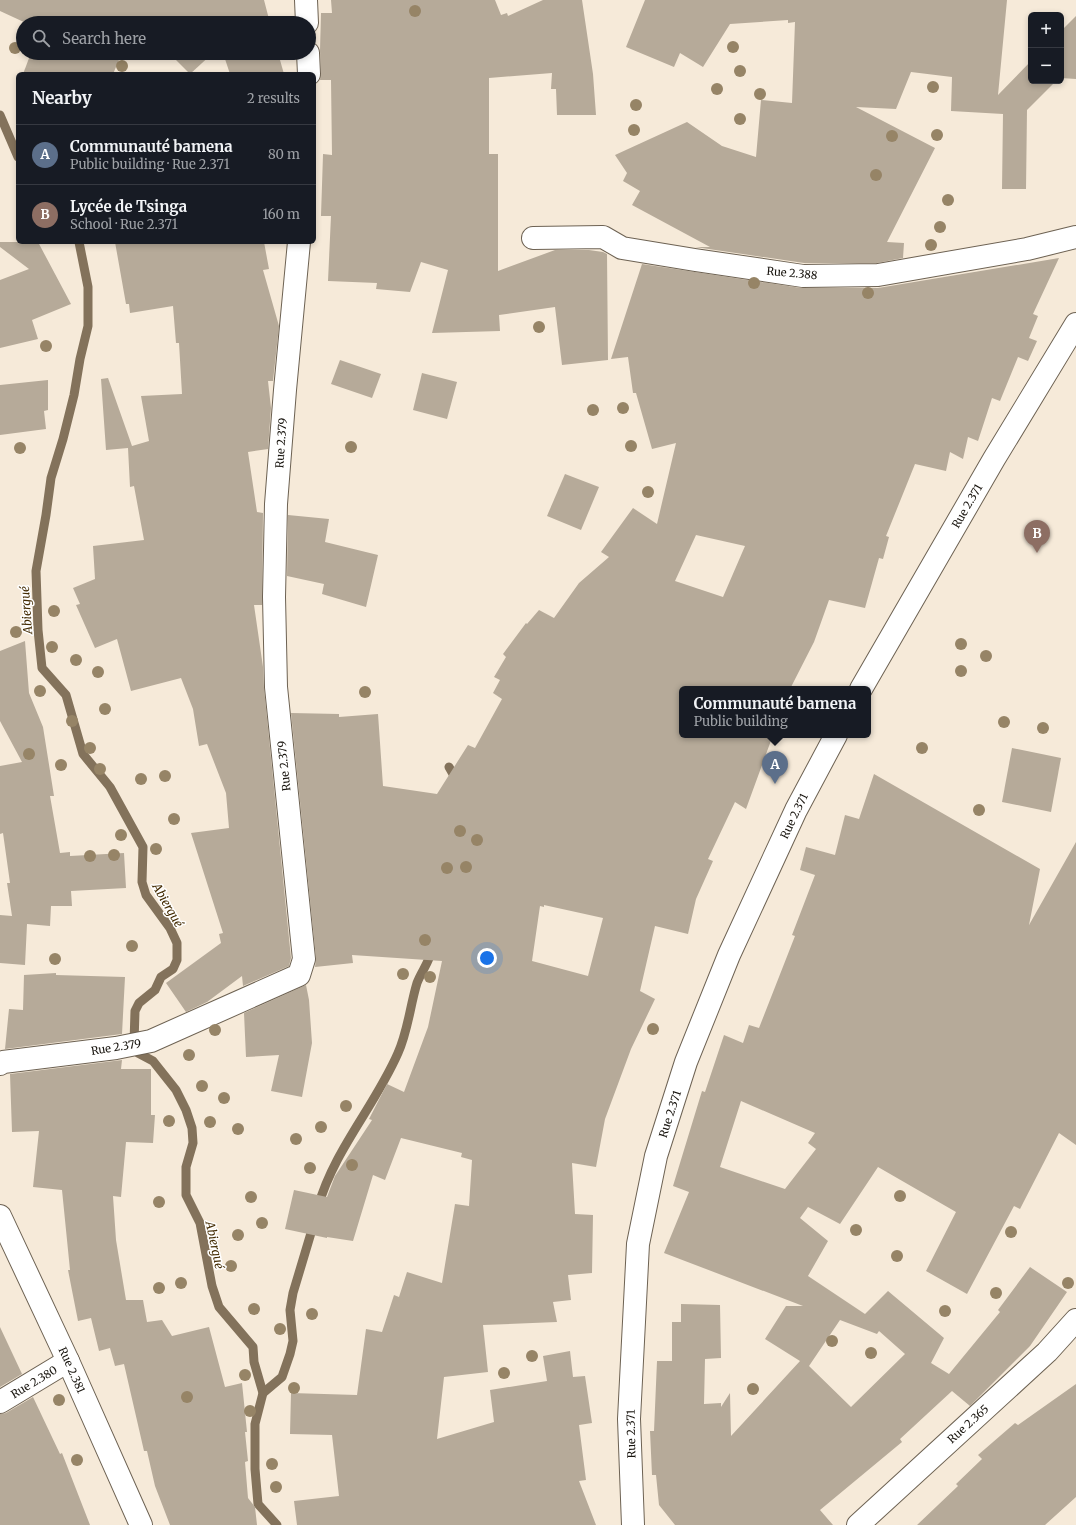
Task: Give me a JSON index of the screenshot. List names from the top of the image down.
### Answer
{
  "streets": {
    "street": [
      "Rue 2.388",
      "Rue 2.379",
      "Rue 2.371",
      "Rue 2.381",
      "Rue 2.380",
      "Rue 2.365"
    ]
  },
  "crossings": [
    ["Rue 2.381", "Rue 2.380"]
  ],
  "water": ["Abiergué"],
  "page": {
    "map_buttons": ["+", "−"],
    "search": "Search here",
    "heading": ["Nearby", "2 results"],
    "list": [
      {
        "mark": "A",
        "name": "Communauté bamena",
        "note": "Public building · Rue 2.371",
        "value": "80 m"
      },
      {
        "mark": "B",
        "name": "Lycée de Tsinga",
        "note": "School · Rue 2.371",
        "value": "160 m"
      }
    ],
    "pins": ["B", "A"],
    "popup": ["Communauté bamena", "Public building"]
  }
}
